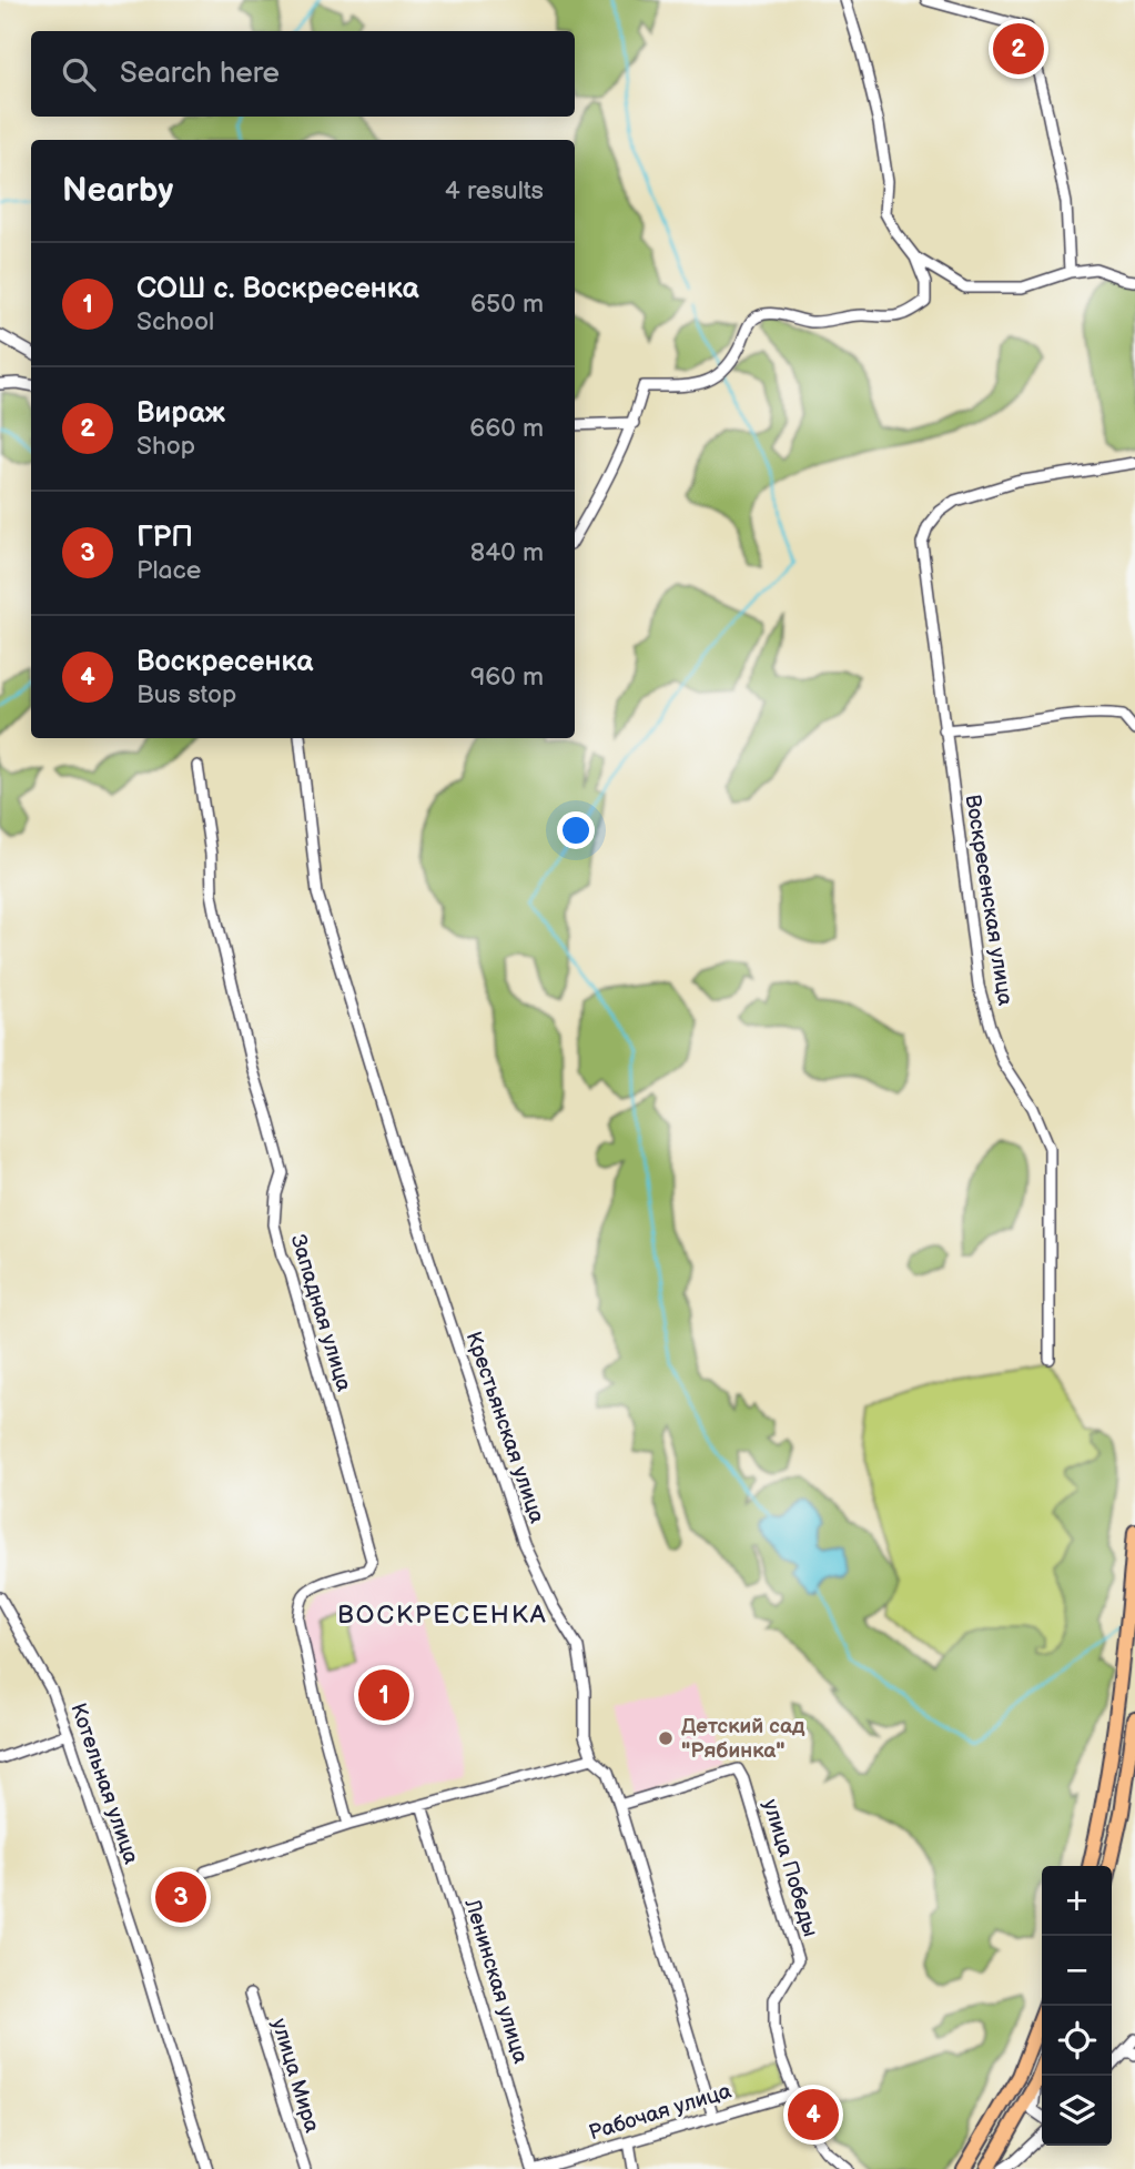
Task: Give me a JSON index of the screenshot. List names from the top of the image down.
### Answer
{
  "streets": {
    "street": [
      "Воскресенская улица",
      "Западная улица",
      "Крестьянская улица",
      "Котельная улица",
      "улица Победы",
      "Ленинская улица",
      "улица Мира",
      "Рабочая улица"
    ]
  },
  "crossings": [
    ["Крестьянская улица", "улица Победы"],
    ["Крестьянская улица", "Рабочая улица"],
    ["улица Победы", "Рабочая улица"],
    ["Ленинская улица", "Рабочая улица"]
  ],
  "districts": ["ВОСКРЕСЕНКА"],
  "places": ["Детский сад \"Рябинка\""],
  "page": {
    "pins": [
      "2",
      "1",
      "3",
      "4"
    ],
    "search": "Search here",
    "heading": ["Nearby", "4 results"],
    "list": [
      {
        "mark": "1",
        "name": "СОШ с. Воскресенка",
        "note": "School",
        "value": "650 m"
      },
      {
        "mark": "2",
        "name": "Вираж",
        "note": "Shop",
        "value": "660 m"
      },
      {
        "mark": "3",
        "name": "ГРП",
        "note": "Place",
        "value": "840 m"
      },
      {
        "mark": "4",
        "name": "Воскресенка",
        "note": "Bus stop",
        "value": "960 m"
      }
    ],
    "map_buttons": ["+", "−"]
  }
}
